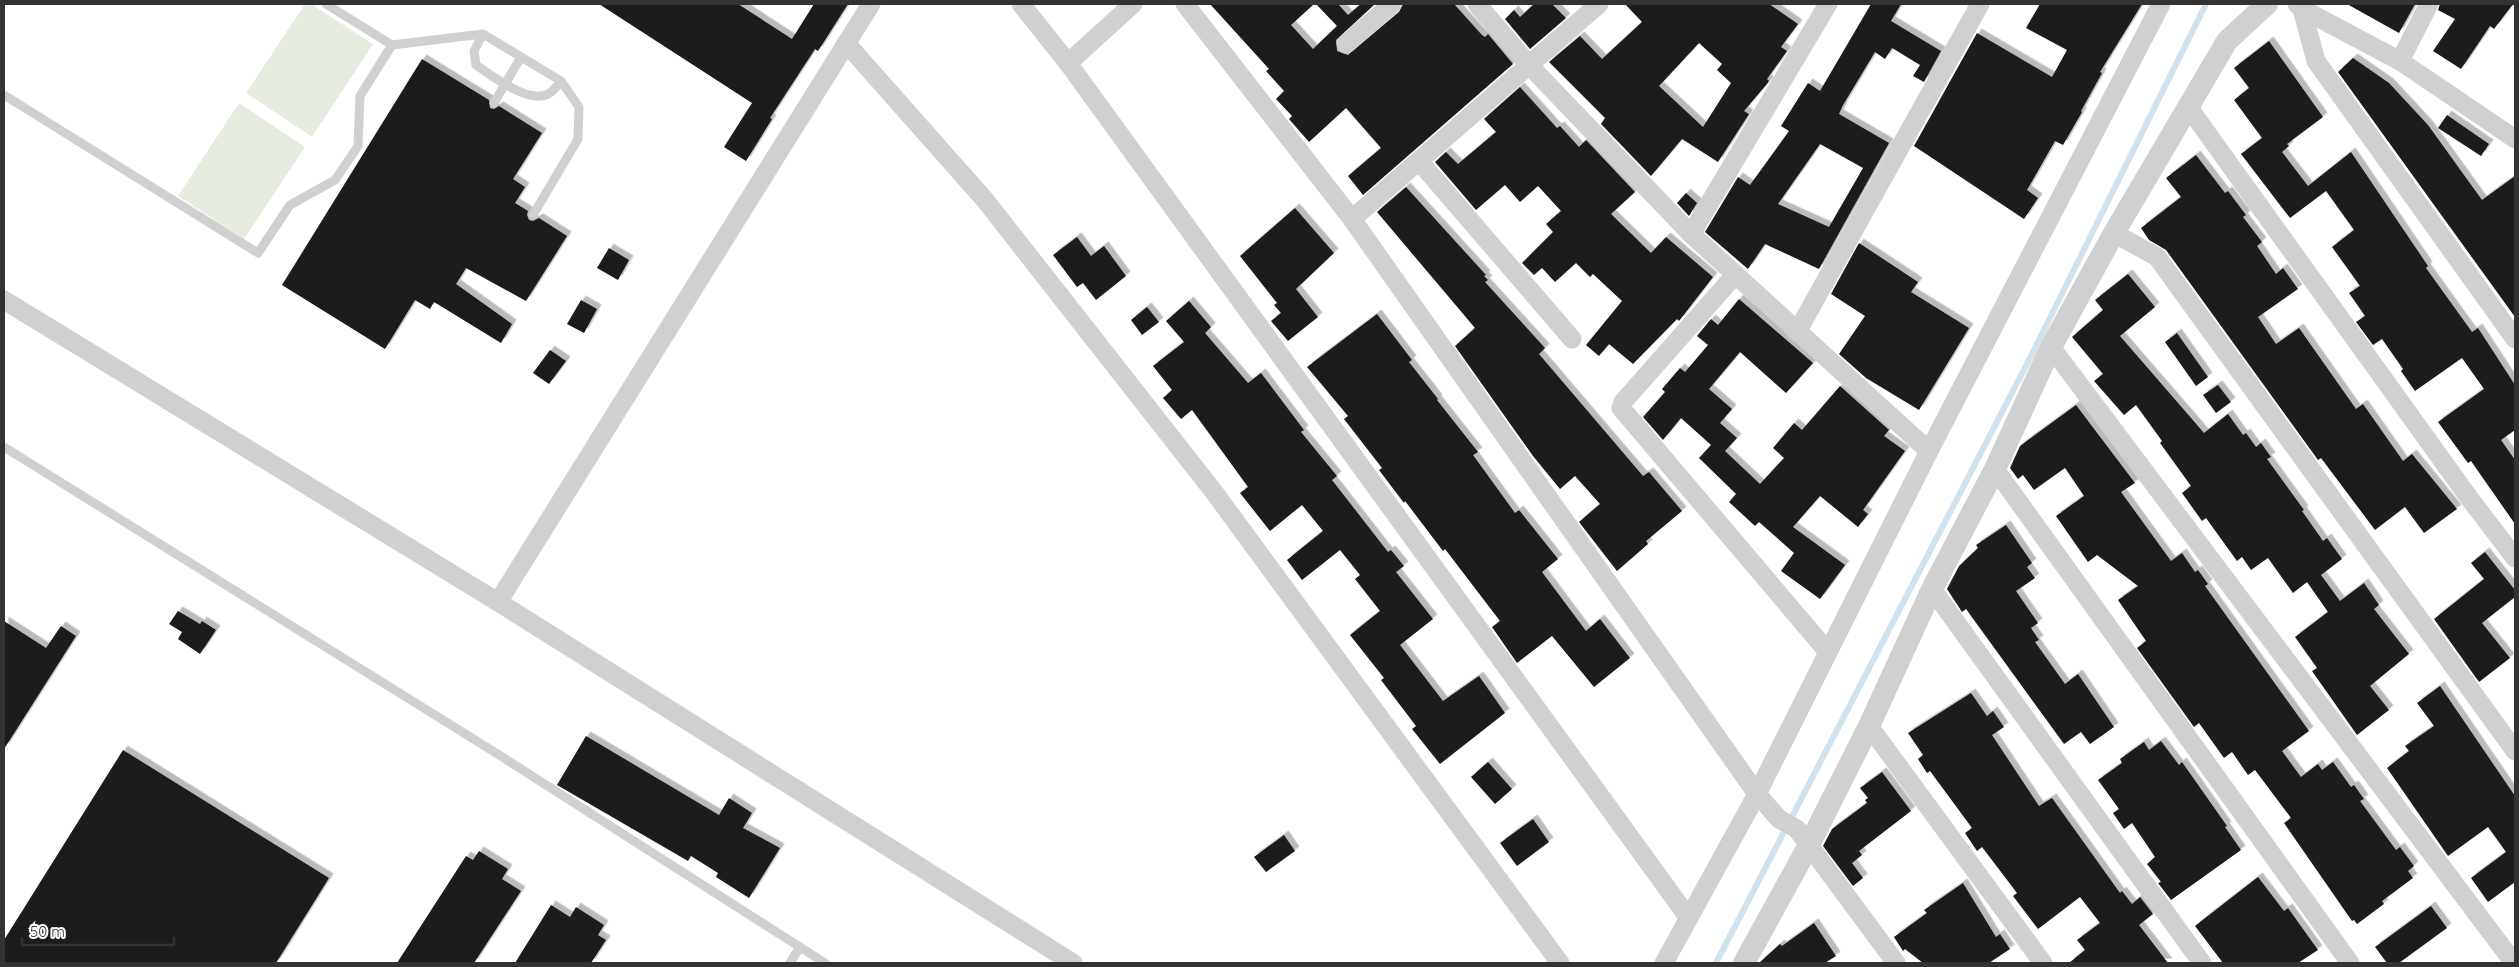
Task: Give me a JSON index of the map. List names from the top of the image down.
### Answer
{
  "scale_bar": "50 m"
}
